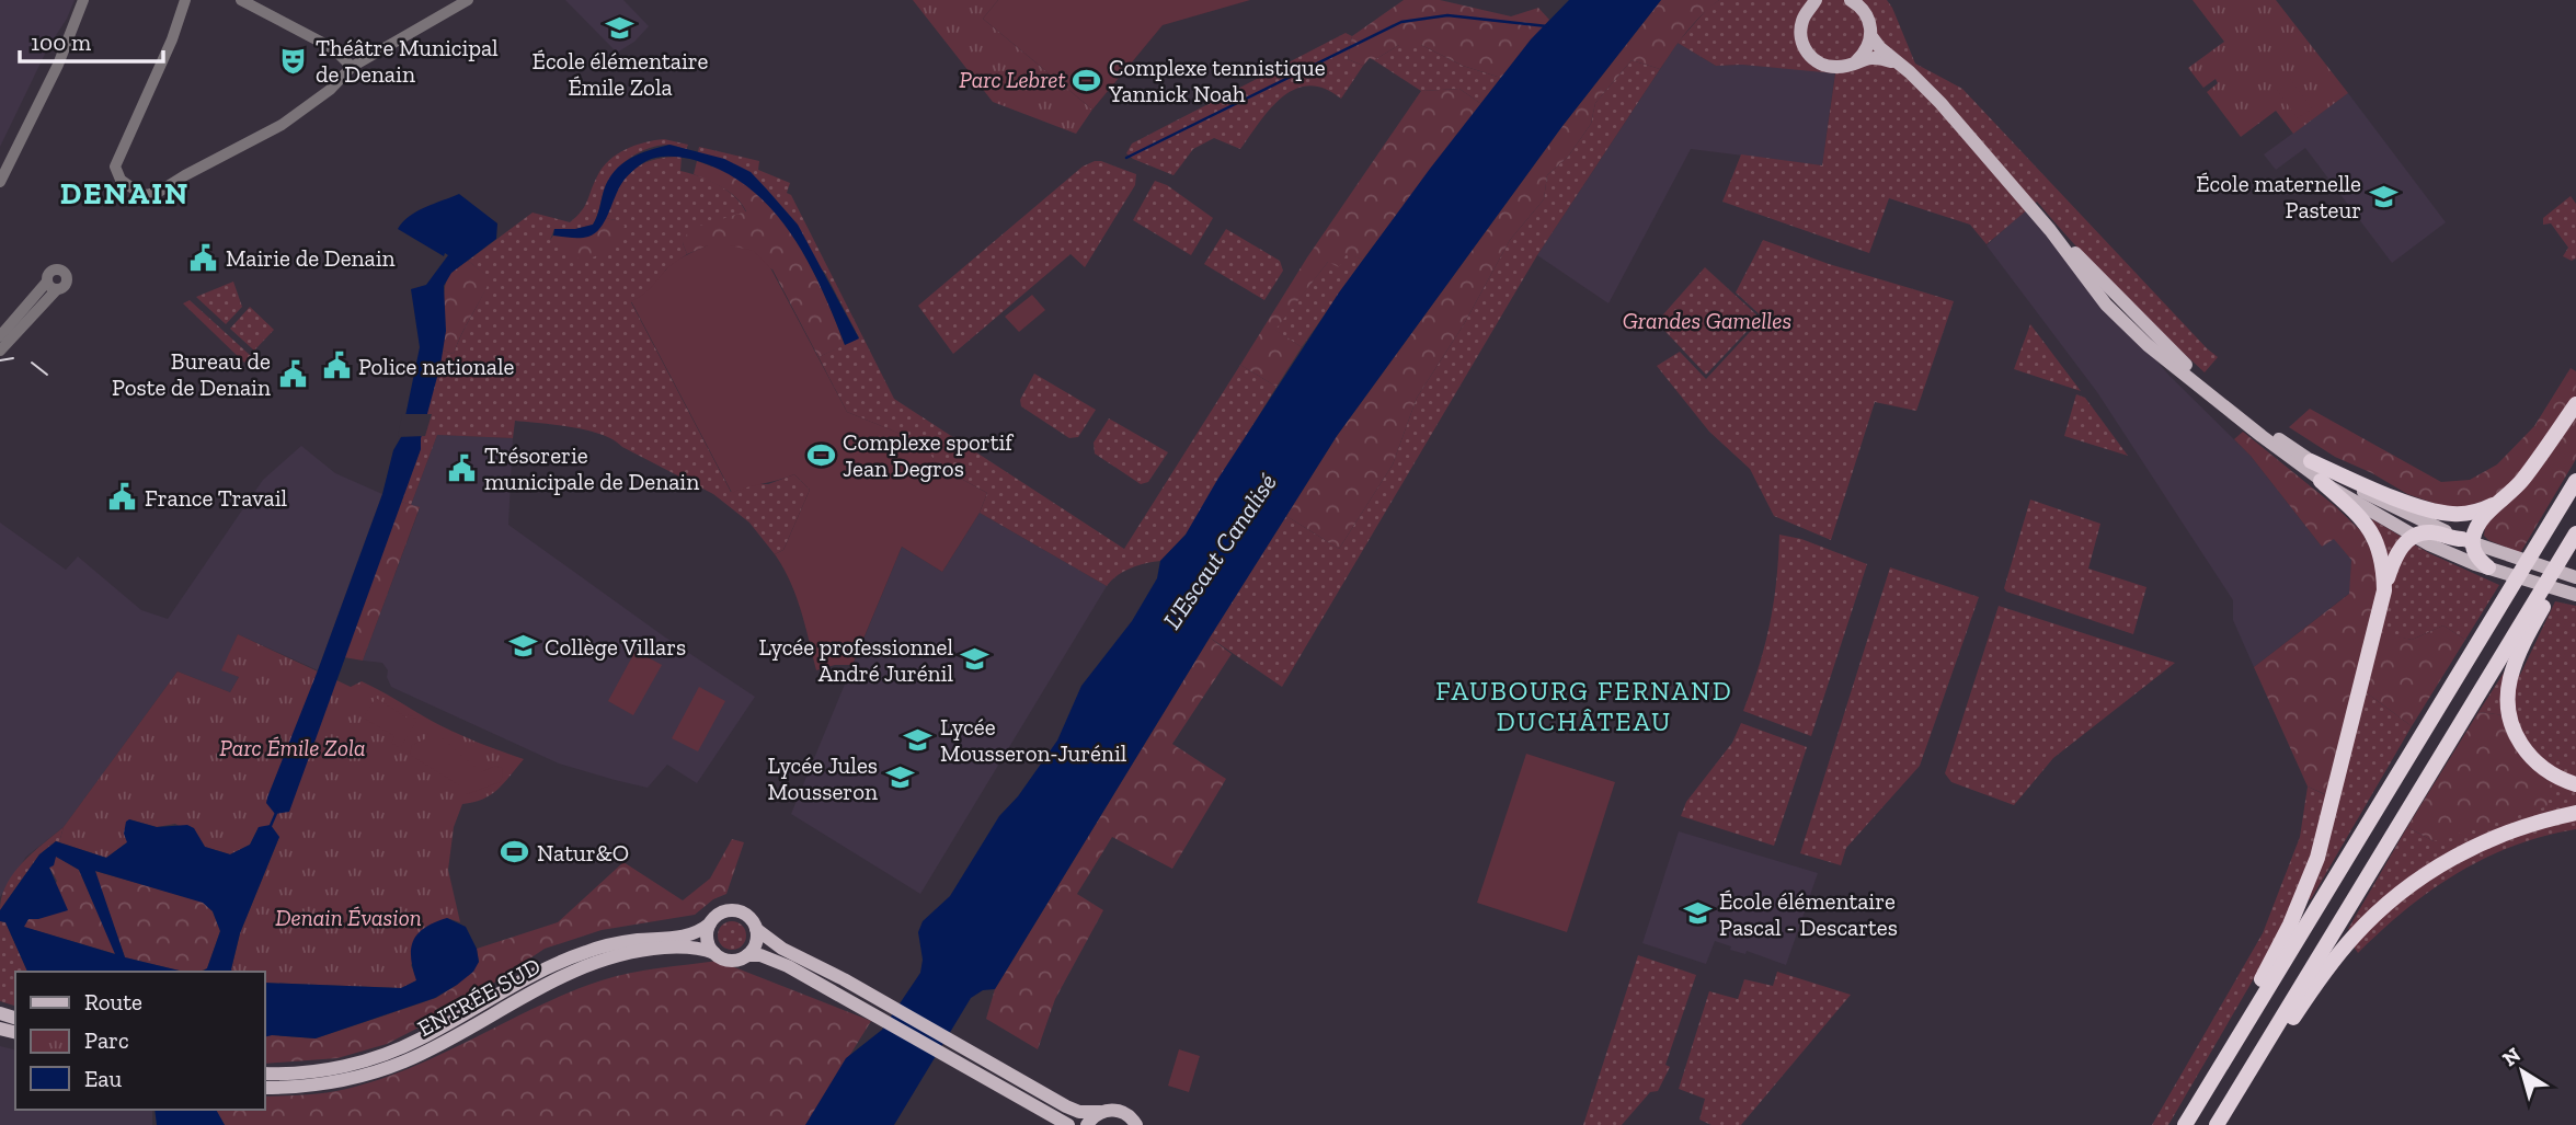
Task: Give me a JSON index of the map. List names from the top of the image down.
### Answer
{
  "streets": {
    "main road": ["ENTRÉE SUD"]
  },
  "districts": ["DENAIN", "FAUBOURG FERNAND DUCHÂTEAU"],
  "water": ["L'Escaut Canalisé"],
  "parks": [
    "Parc Lebret",
    "Grandes Gamelles",
    "Parc Émile Zola",
    "Denain Évasion"
  ],
  "places": {
    "school or university": [
      "École élémentaire Émile Zola",
      "École maternelle Pasteur",
      "Collège Villars",
      "Lycée professionnel André Jurénil",
      "Lycée Mousseron-Jurénil",
      "Lycée Jules Mousseron",
      "École élémentaire Pascal - Descartes"
    ],
    "theatre": ["Théâtre Municipal de Denain"],
    "sports": ["Complexe tennistique Yannick Noah", "Complexe sportif Jean Degros", "Natur&O"],
    "public building": [
      "Mairie de Denain",
      "Police nationale",
      "Bureau de Poste de Denain",
      "Trésorerie municipale de Denain",
      "France Travail"
    ]
  },
  "legend": ["Route", "Parc", "Eau"],
  "scale_bar": "100 m",
  "north": "top left"
}
